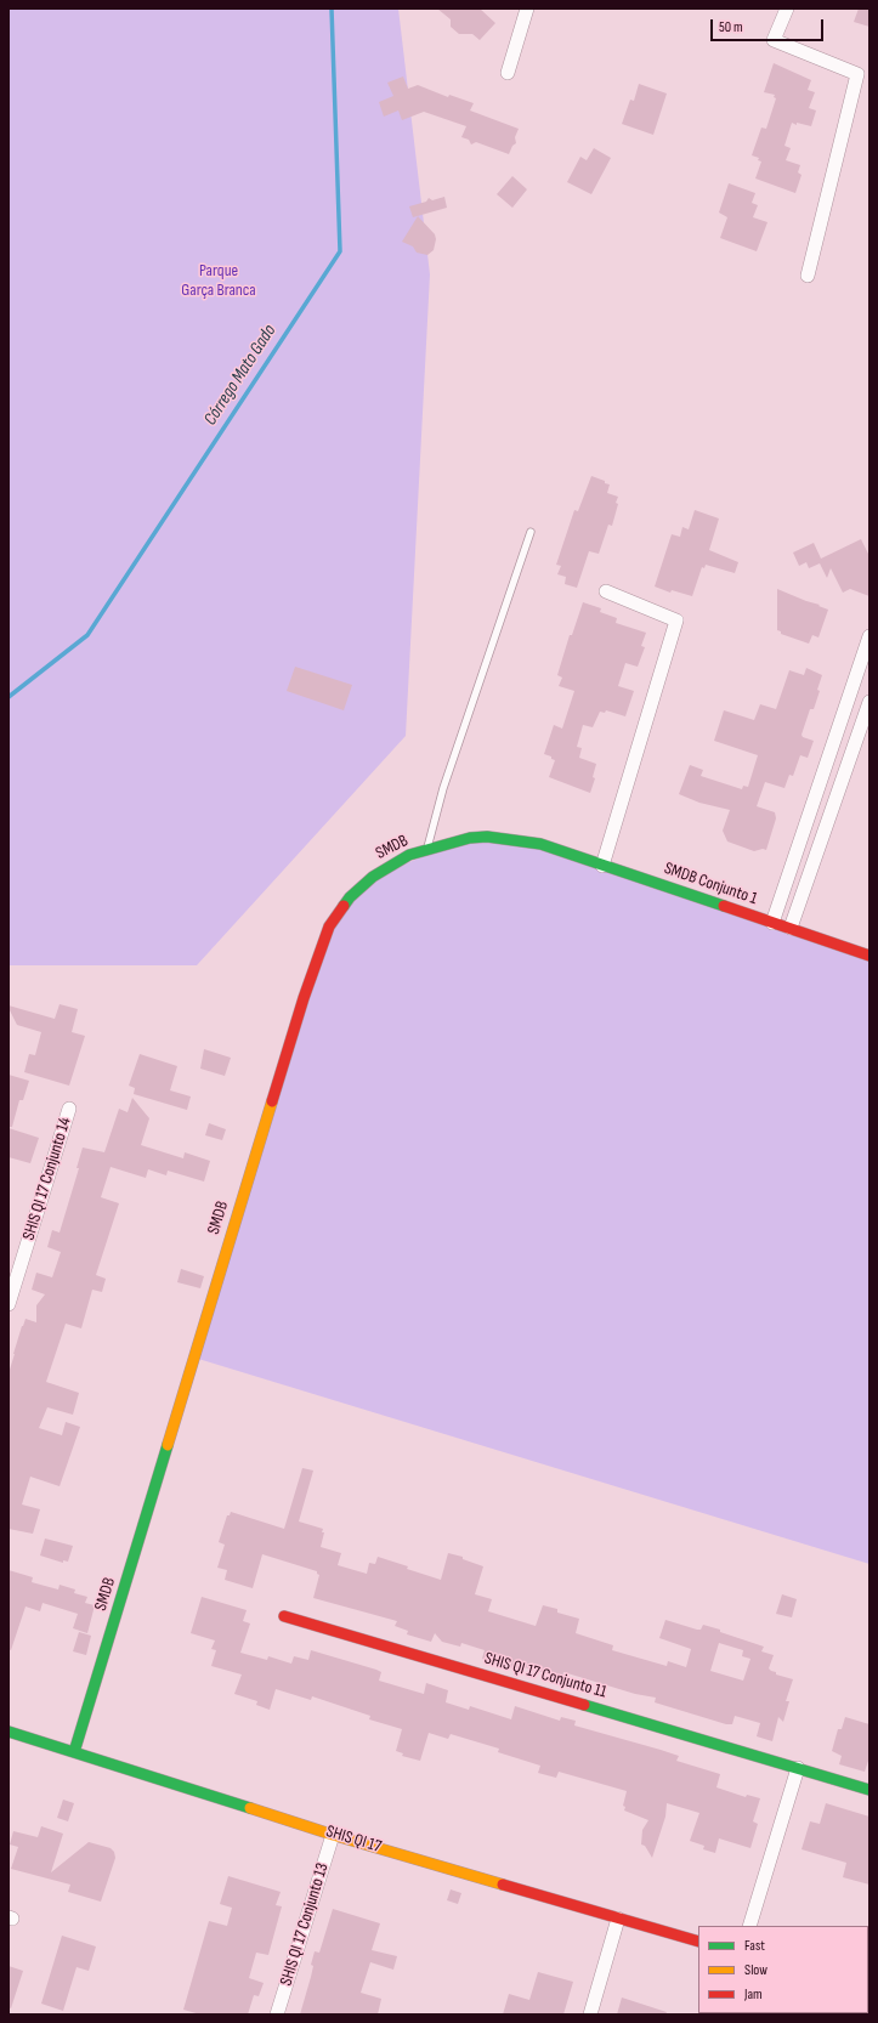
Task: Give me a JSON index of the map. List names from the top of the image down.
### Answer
{
  "streets": {
    "street": [
      "SMDB",
      "SMDB Conjunto 1",
      "SHIS QI 17 Conjunto 14",
      "SHIS QI 17 Conjunto 11",
      "SHIS QI 17",
      "SHIS QI 17 Conjunto 13"
    ]
  },
  "crossings": [
    ["SMDB", "SMDB Conjunto 1"],
    ["SMDB", "SHIS QI 17"],
    ["SHIS QI 17", "SHIS QI 17 Conjunto 13"]
  ],
  "water": ["Córrego Mato Gado"],
  "parks": ["Parque Garça Branca"],
  "legend": ["Fast", "Slow", "Jam"],
  "scale_bar": "50 m"
}
